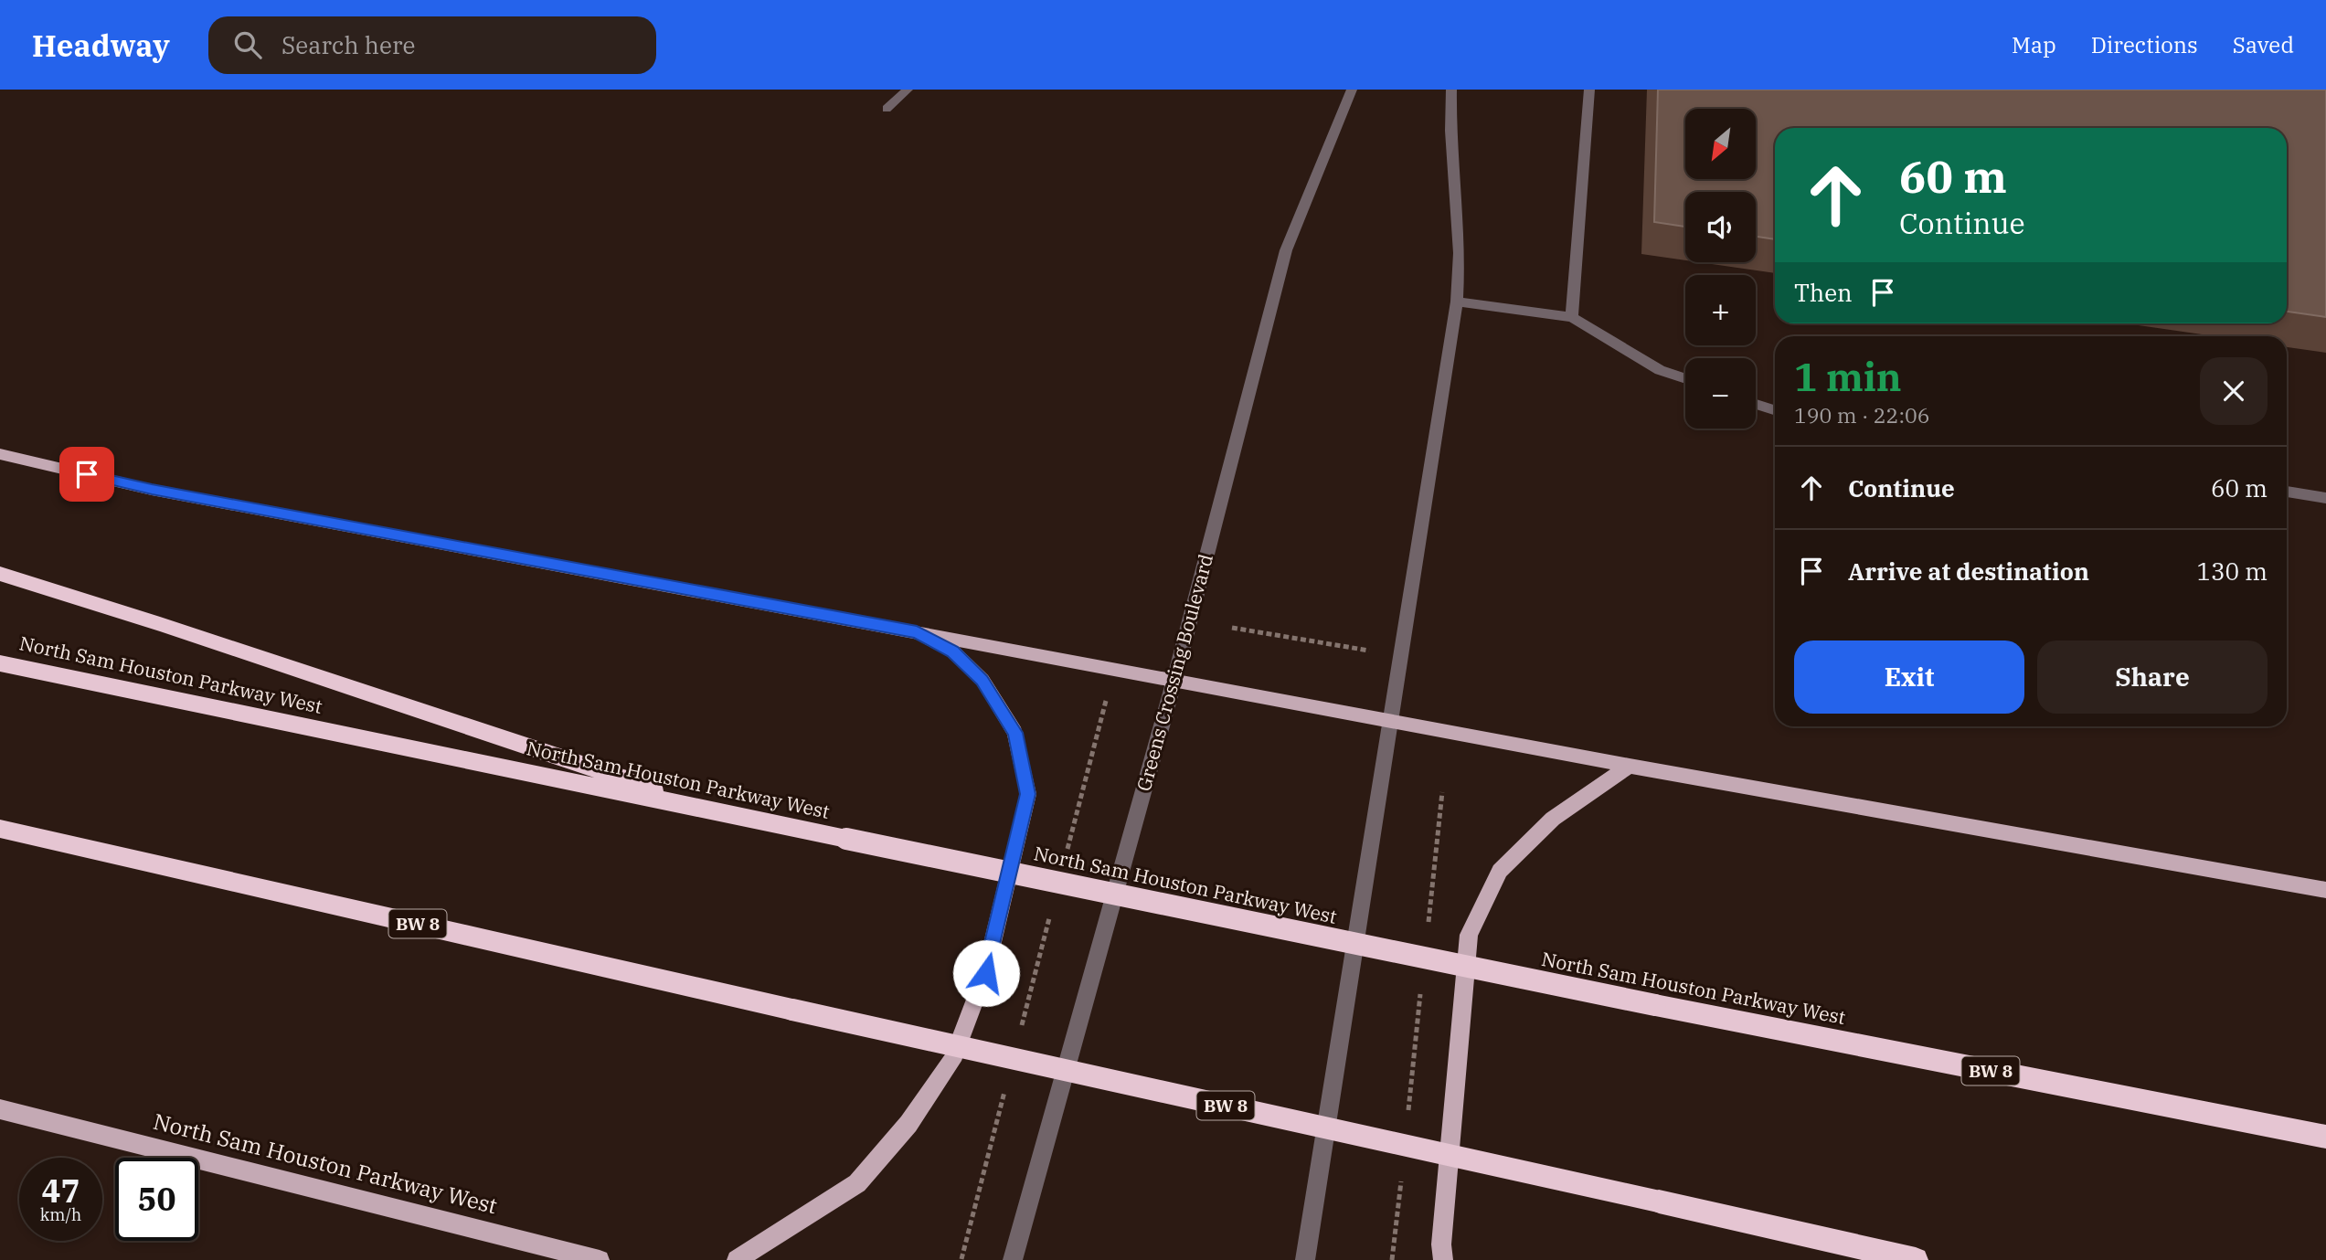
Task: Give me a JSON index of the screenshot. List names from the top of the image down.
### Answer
{
  "streets": {
    "highway": ["North Sam Houston Parkway West", "BW 8"],
    "street": ["Greens Crossing Boulevard"]
  },
  "north": "bottom left",
  "page": {
    "header": "Headway",
    "search": "Search here",
    "nav": ["Map", "Directions", "Saved"],
    "map_buttons": ["+", "−"],
    "turn": ["60 m", "Continue"],
    "then": "Then",
    "heading": ["1 min", "190 m · 22:06"],
    "list": [
      {
        "name": "Continue",
        "value": "60 m"
      },
      {
        "name": "Arrive at destination",
        "value": "130 m"
      }
    ],
    "buttons": ["Exit", "Share"],
    "speed": "47 km/h",
    "limit": "50"
  }
}
